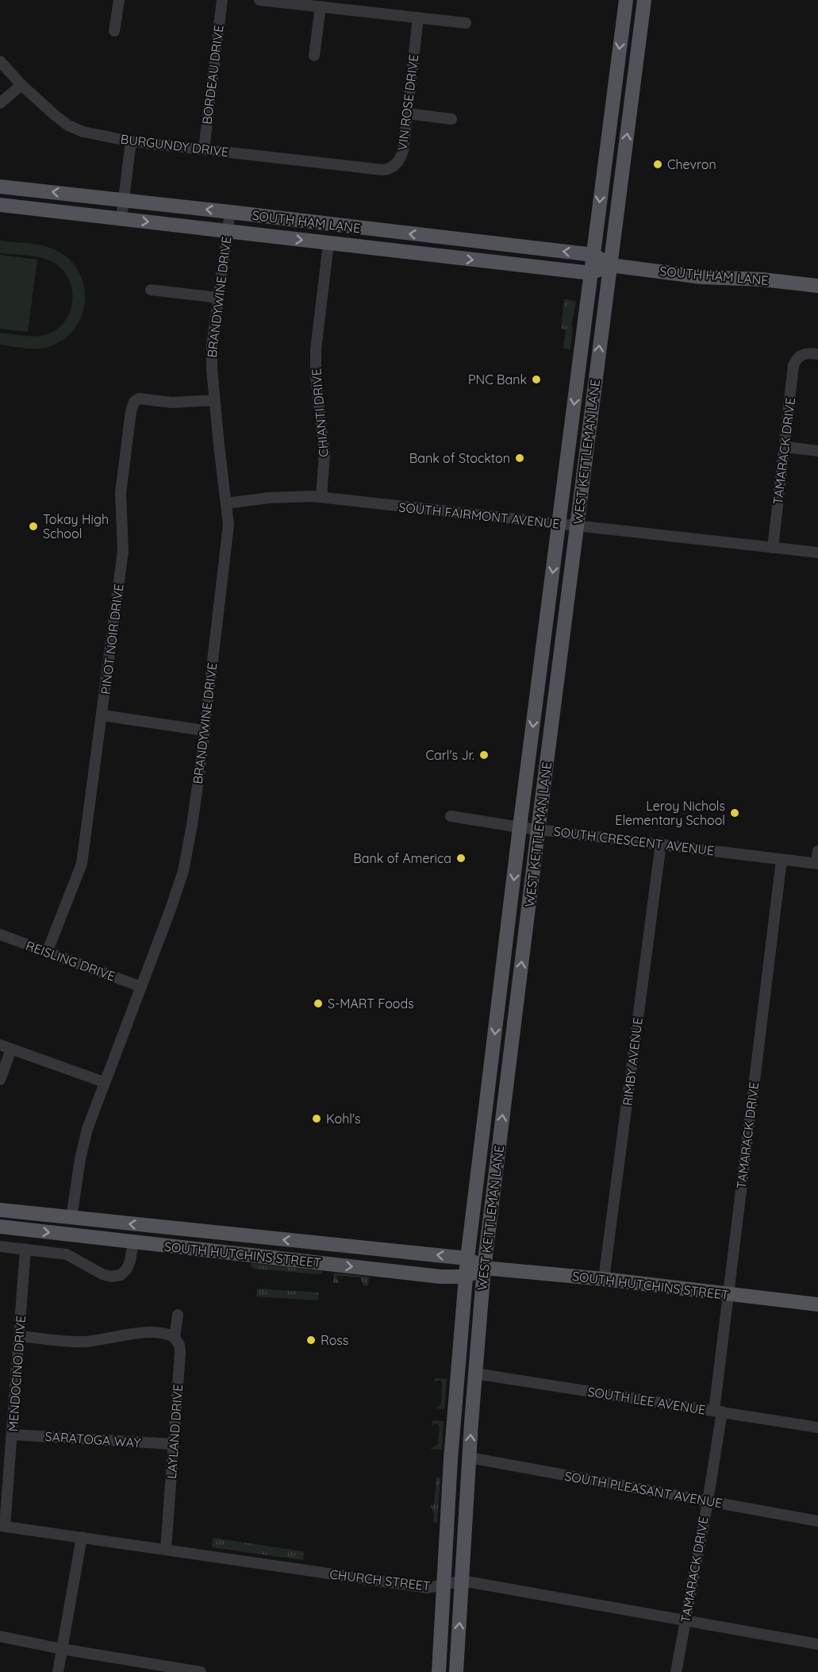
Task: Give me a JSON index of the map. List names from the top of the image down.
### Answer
{
  "streets": {
    "main road": ["SOUTH HAM LANE", "WEST KETTLEMAN LANE", "SOUTH HUTCHINS STREET"],
    "street": [
      "BORDEAU DRIVE",
      "VIN ROSE DRIVE",
      "BURGUNDY DRIVE",
      "BRANDYWINE DRIVE",
      "CHIANTI DRIVE",
      "TAMARACK DRIVE",
      "SOUTH FAIRMONT AVENUE",
      "PINOT NOIR DRIVE",
      "SOUTH CRESCENT AVENUE",
      "REISLING DRIVE",
      "RIMBY AVENUE",
      "MENDOCINO DRIVE",
      "SOUTH LEE AVENUE",
      "LAYLAND DRIVE",
      "SARATOGA WAY",
      "SOUTH PLEASANT AVENUE",
      "CHURCH STREET"
    ]
  },
  "crossings": [
    ["BORDEAU DRIVE", "BURGUNDY DRIVE"],
    ["VIN ROSE DRIVE", "BURGUNDY DRIVE"],
    ["SOUTH HAM LANE", "BRANDYWINE DRIVE"],
    ["SOUTH HAM LANE", "CHIANTI DRIVE"],
    ["SOUTH HAM LANE", "WEST KETTLEMAN LANE"],
    ["BRANDYWINE DRIVE", "SOUTH FAIRMONT AVENUE"],
    ["BRANDYWINE DRIVE", "PINOT NOIR DRIVE"],
    ["BRANDYWINE DRIVE", "REISLING DRIVE"],
    ["BRANDYWINE DRIVE", "SOUTH HUTCHINS STREET"],
    ["CHIANTI DRIVE", "SOUTH FAIRMONT AVENUE"],
    ["TAMARACK DRIVE", "SOUTH FAIRMONT AVENUE"],
    ["TAMARACK DRIVE", "SOUTH CRESCENT AVENUE"],
    ["TAMARACK DRIVE", "SOUTH HUTCHINS STREET"],
    ["TAMARACK DRIVE", "SOUTH LEE AVENUE"],
    ["TAMARACK DRIVE", "SOUTH PLEASANT AVENUE"],
    ["TAMARACK DRIVE", "CHURCH STREET"],
    ["WEST KETTLEMAN LANE", "SOUTH FAIRMONT AVENUE"],
    ["WEST KETTLEMAN LANE", "SOUTH CRESCENT AVENUE"],
    ["WEST KETTLEMAN LANE", "SOUTH HUTCHINS STREET"],
    ["WEST KETTLEMAN LANE", "SOUTH LEE AVENUE"],
    ["WEST KETTLEMAN LANE", "SOUTH PLEASANT AVENUE"],
    ["WEST KETTLEMAN LANE", "CHURCH STREET"],
    ["PINOT NOIR DRIVE", "REISLING DRIVE"],
    ["SOUTH CRESCENT AVENUE", "RIMBY AVENUE"],
    ["RIMBY AVENUE", "SOUTH HUTCHINS STREET"],
    ["MENDOCINO DRIVE", "SARATOGA WAY"],
    ["MENDOCINO DRIVE", "CHURCH STREET"],
    ["LAYLAND DRIVE", "SARATOGA WAY"],
    ["LAYLAND DRIVE", "CHURCH STREET"]
  ],
  "places": [
    "Chevron",
    "PNC Bank",
    "Bank of Stockton",
    "Tokay High School",
    "Carl's Jr.",
    "Leroy Nichols Elementary School",
    "Bank of America",
    "S-MART Foods",
    "Kohl's",
    "Ross"
  ]
}
